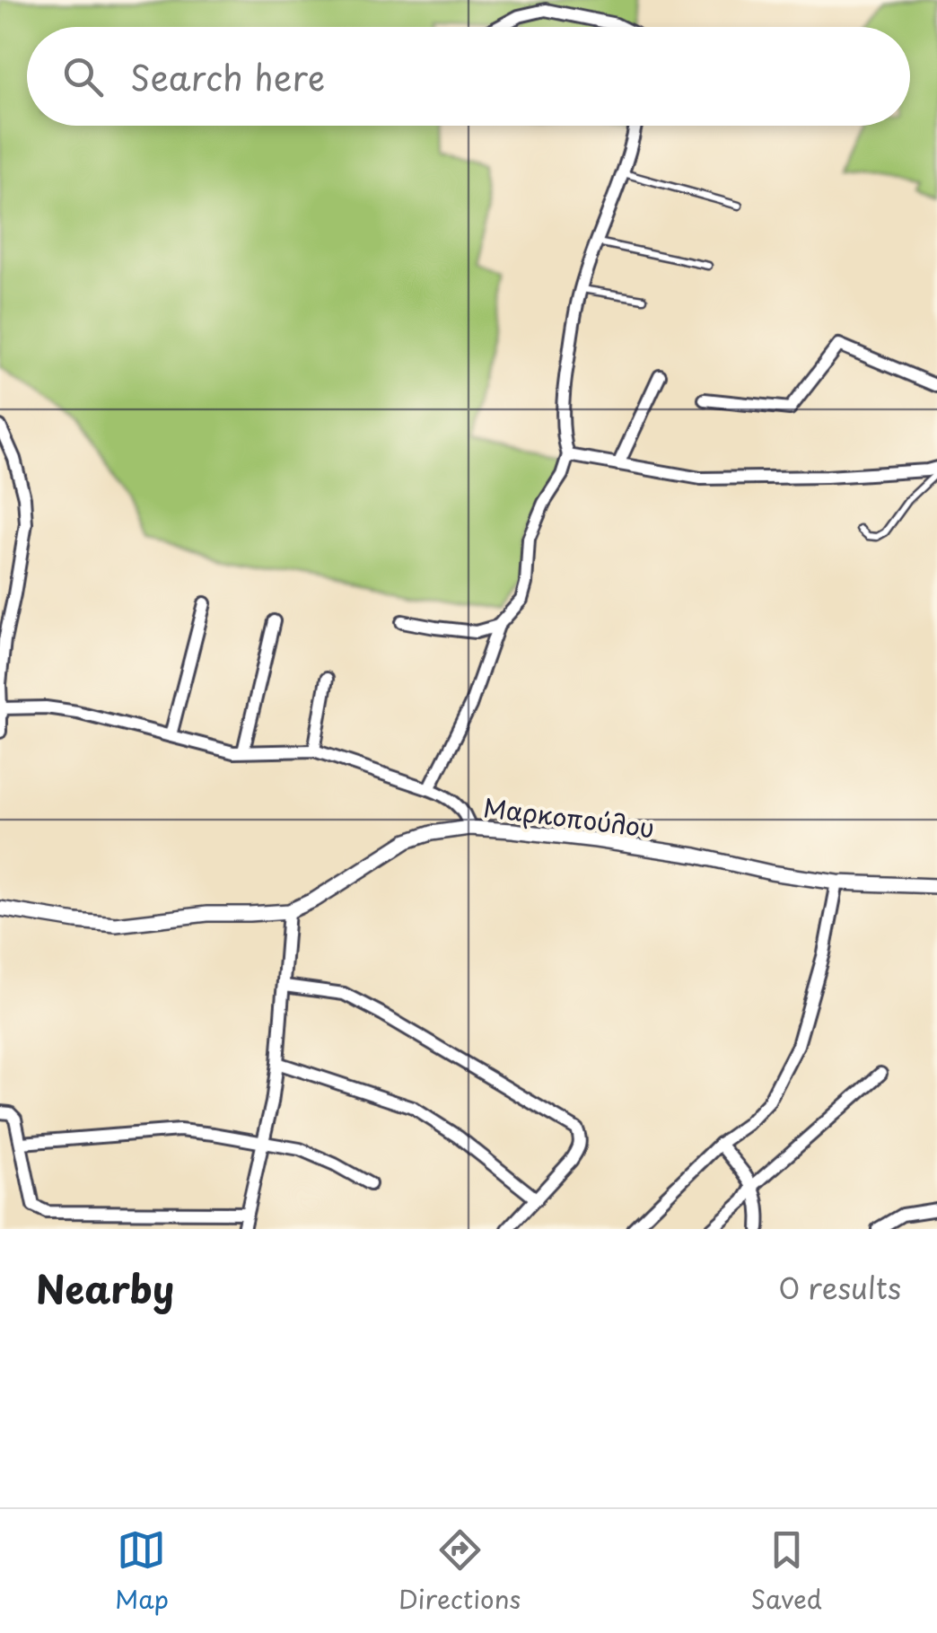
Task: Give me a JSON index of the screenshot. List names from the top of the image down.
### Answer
{
  "streets": {
    "street": ["Μαρκοπούλου"]
  },
  "page": {
    "search": "Search here",
    "heading": ["Nearby", "0 results"],
    "nav": ["Map", "Directions", "Saved"]
  }
}
